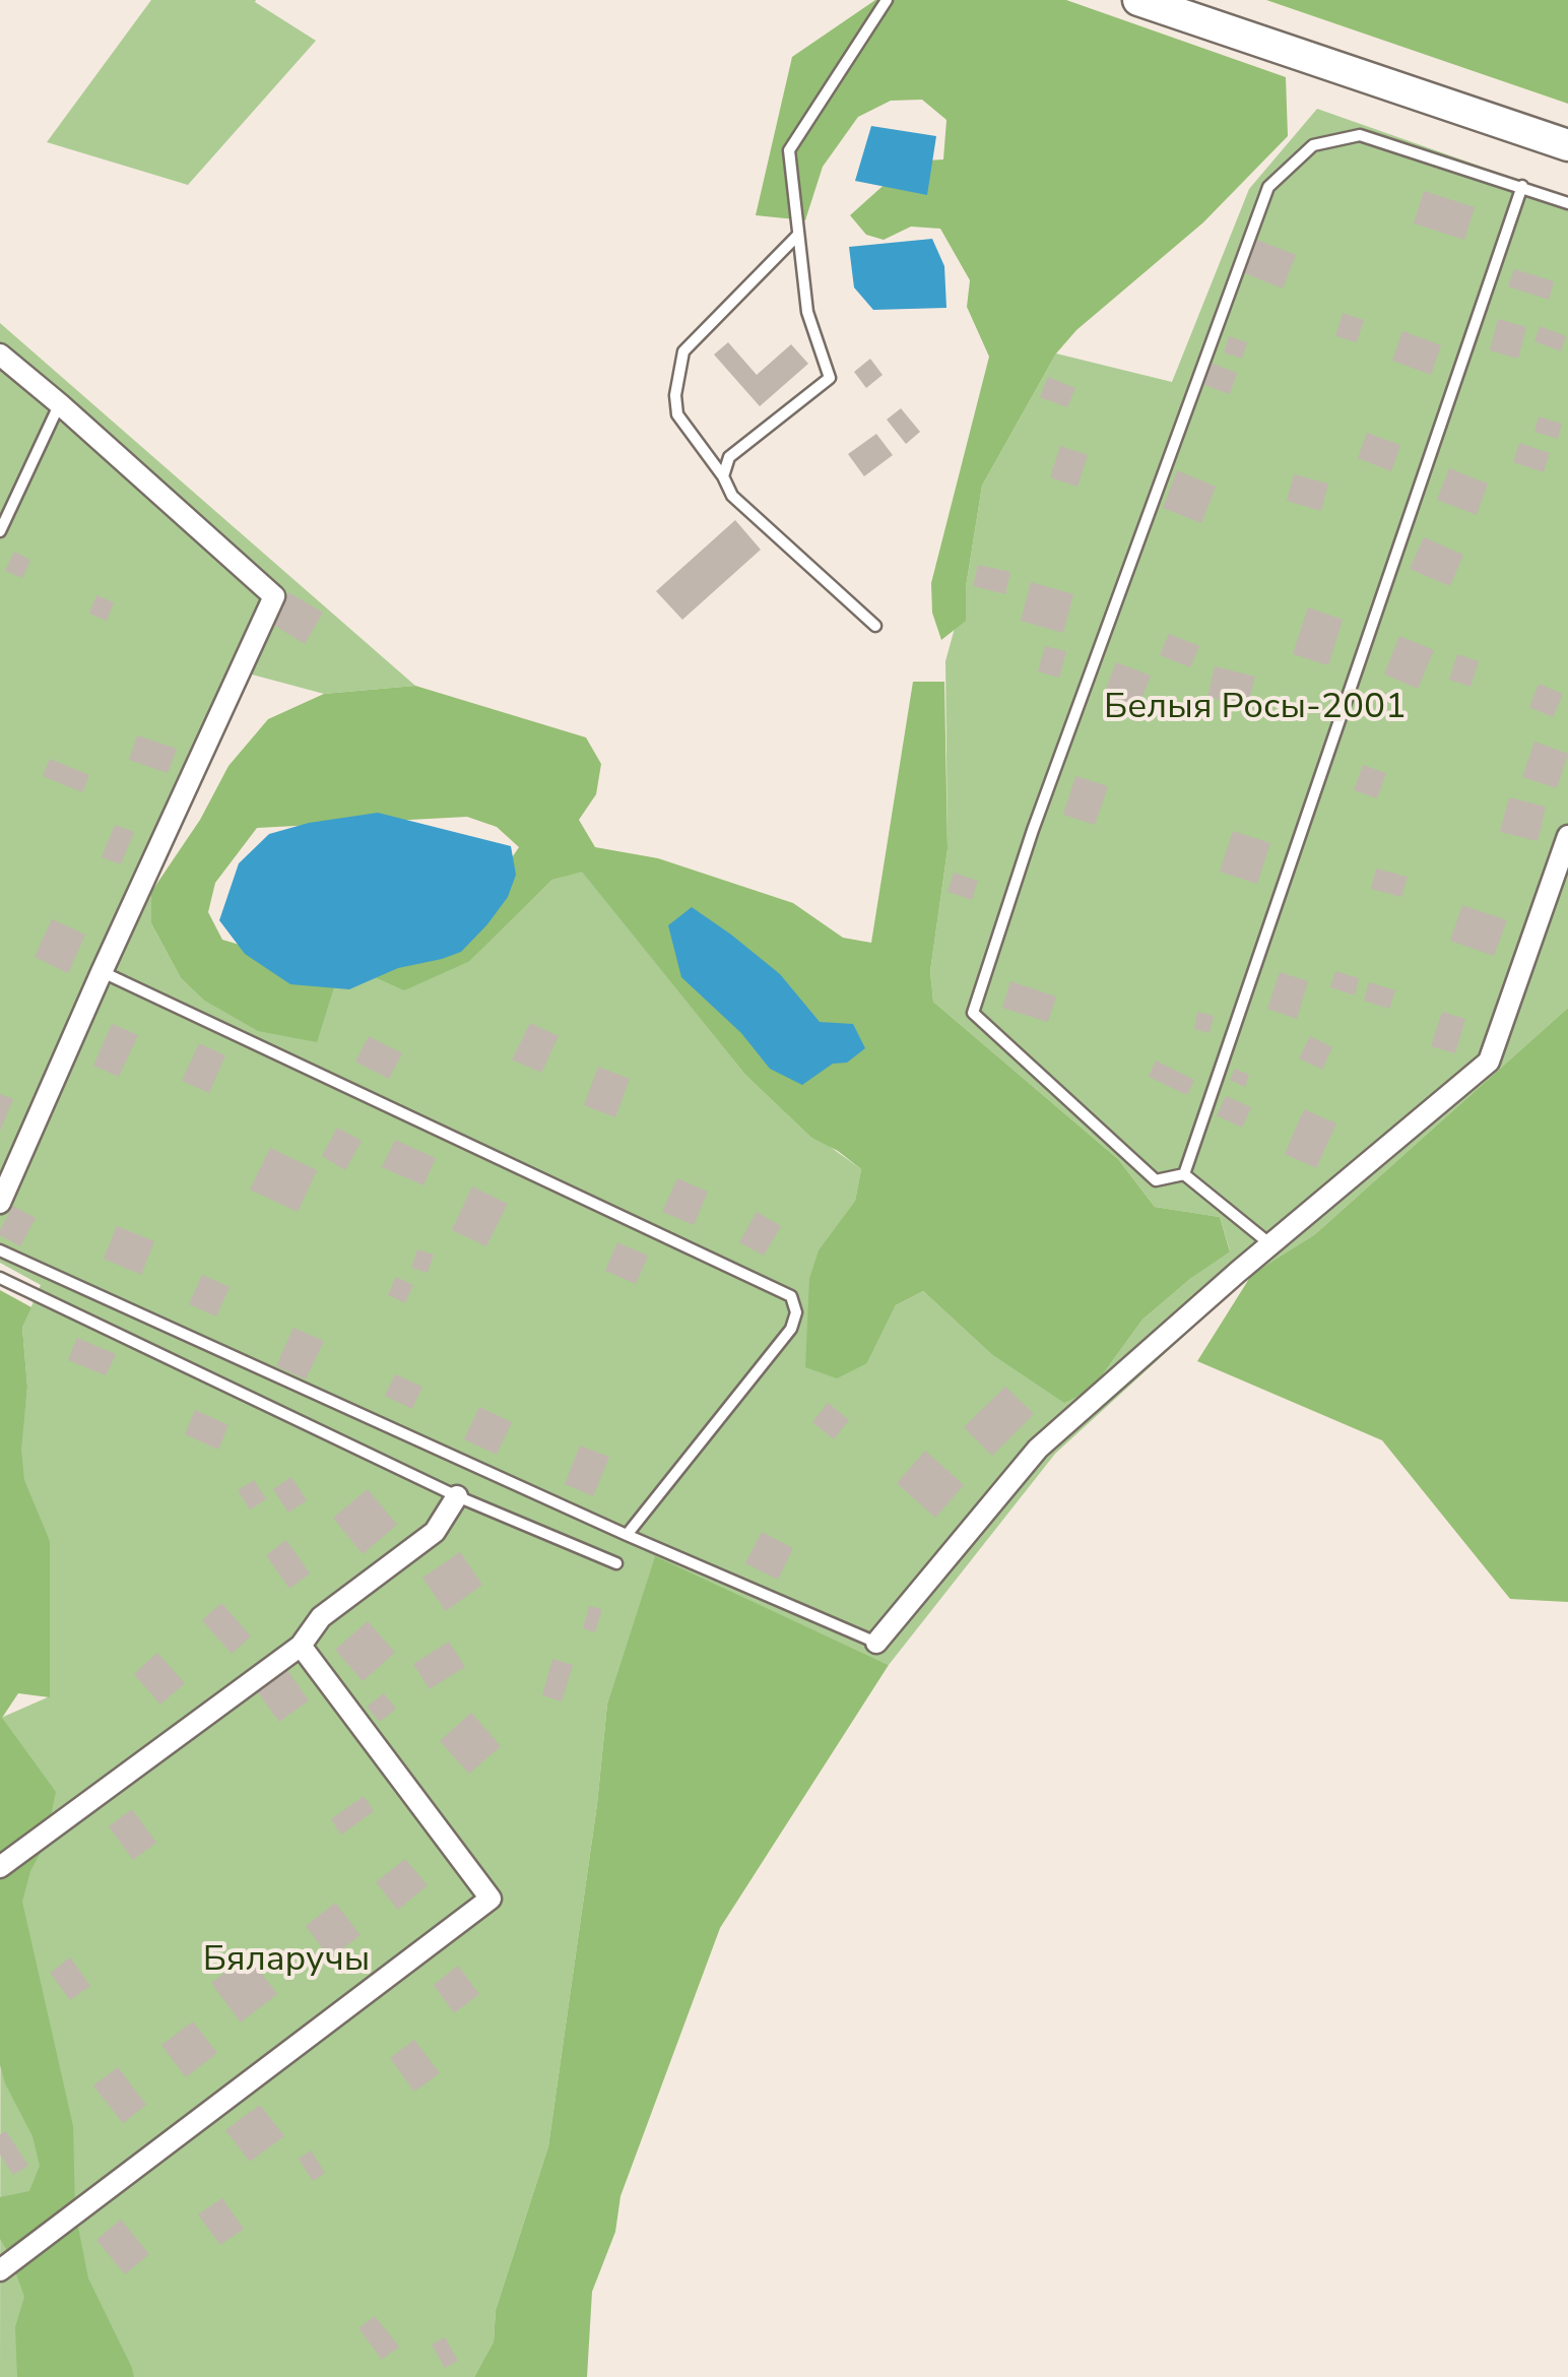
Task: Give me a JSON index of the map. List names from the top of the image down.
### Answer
{
  "parks": ["Белыя Росы-2001", "Бяларучы"]
}
